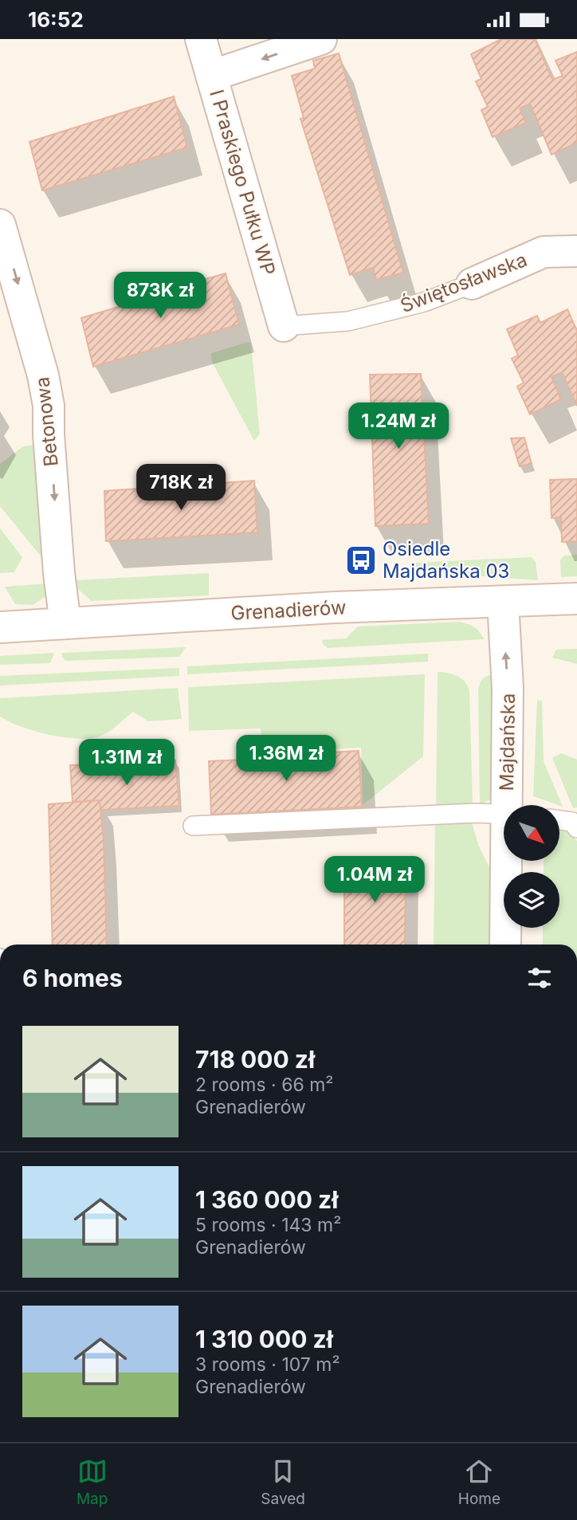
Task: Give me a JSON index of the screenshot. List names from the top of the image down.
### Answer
{
  "streets": {
    "street": [
      "I Praskiego Pułku WP",
      "Świętosławska",
      "Betonowa",
      "Grenadierów",
      "Majdańska"
    ]
  },
  "crossings": [
    ["I Praskiego Pułku WP", "Świętosławska"],
    ["Betonowa", "Grenadierów"],
    ["Grenadierów", "Majdańska"]
  ],
  "one_way": ["Betonowa", "Majdańska"],
  "places": {
    "bus stop": ["Osiedle Majdańska 03"]
  },
  "north": "bottom right",
  "page": {
    "status": "16:52",
    "price": [
      "873K zł",
      "1.24M zł",
      "718K zł",
      "1.36M zł",
      "1.31M zł",
      "1.04M zł"
    ],
    "heading": "6 homes",
    "list": [
      {
        "name": "718 000 zł",
        "note": "2 rooms · 66 m² · Grenadierów"
      },
      {
        "name": "1 360 000 zł",
        "note": "5 rooms · 143 m² · Grenadierów"
      },
      {
        "name": "1 310 000 zł",
        "note": "3 rooms · 107 m² · Grenadierów"
      }
    ],
    "tabs": ["Map", "Saved", "Home"]
  }
}
